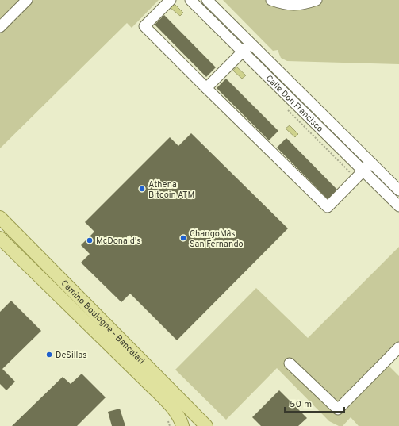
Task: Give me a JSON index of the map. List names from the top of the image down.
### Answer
{
  "streets": {
    "main road": ["Camino Boulogne - Bancalari"],
    "street": ["Calle Don Francisco"]
  },
  "places": [
    "Athena Bitcoin ATM",
    "ChangoMâs San Fernando",
    "McDonald's",
    "DeSillas"
  ],
  "scale_bar": "50 m"
}
